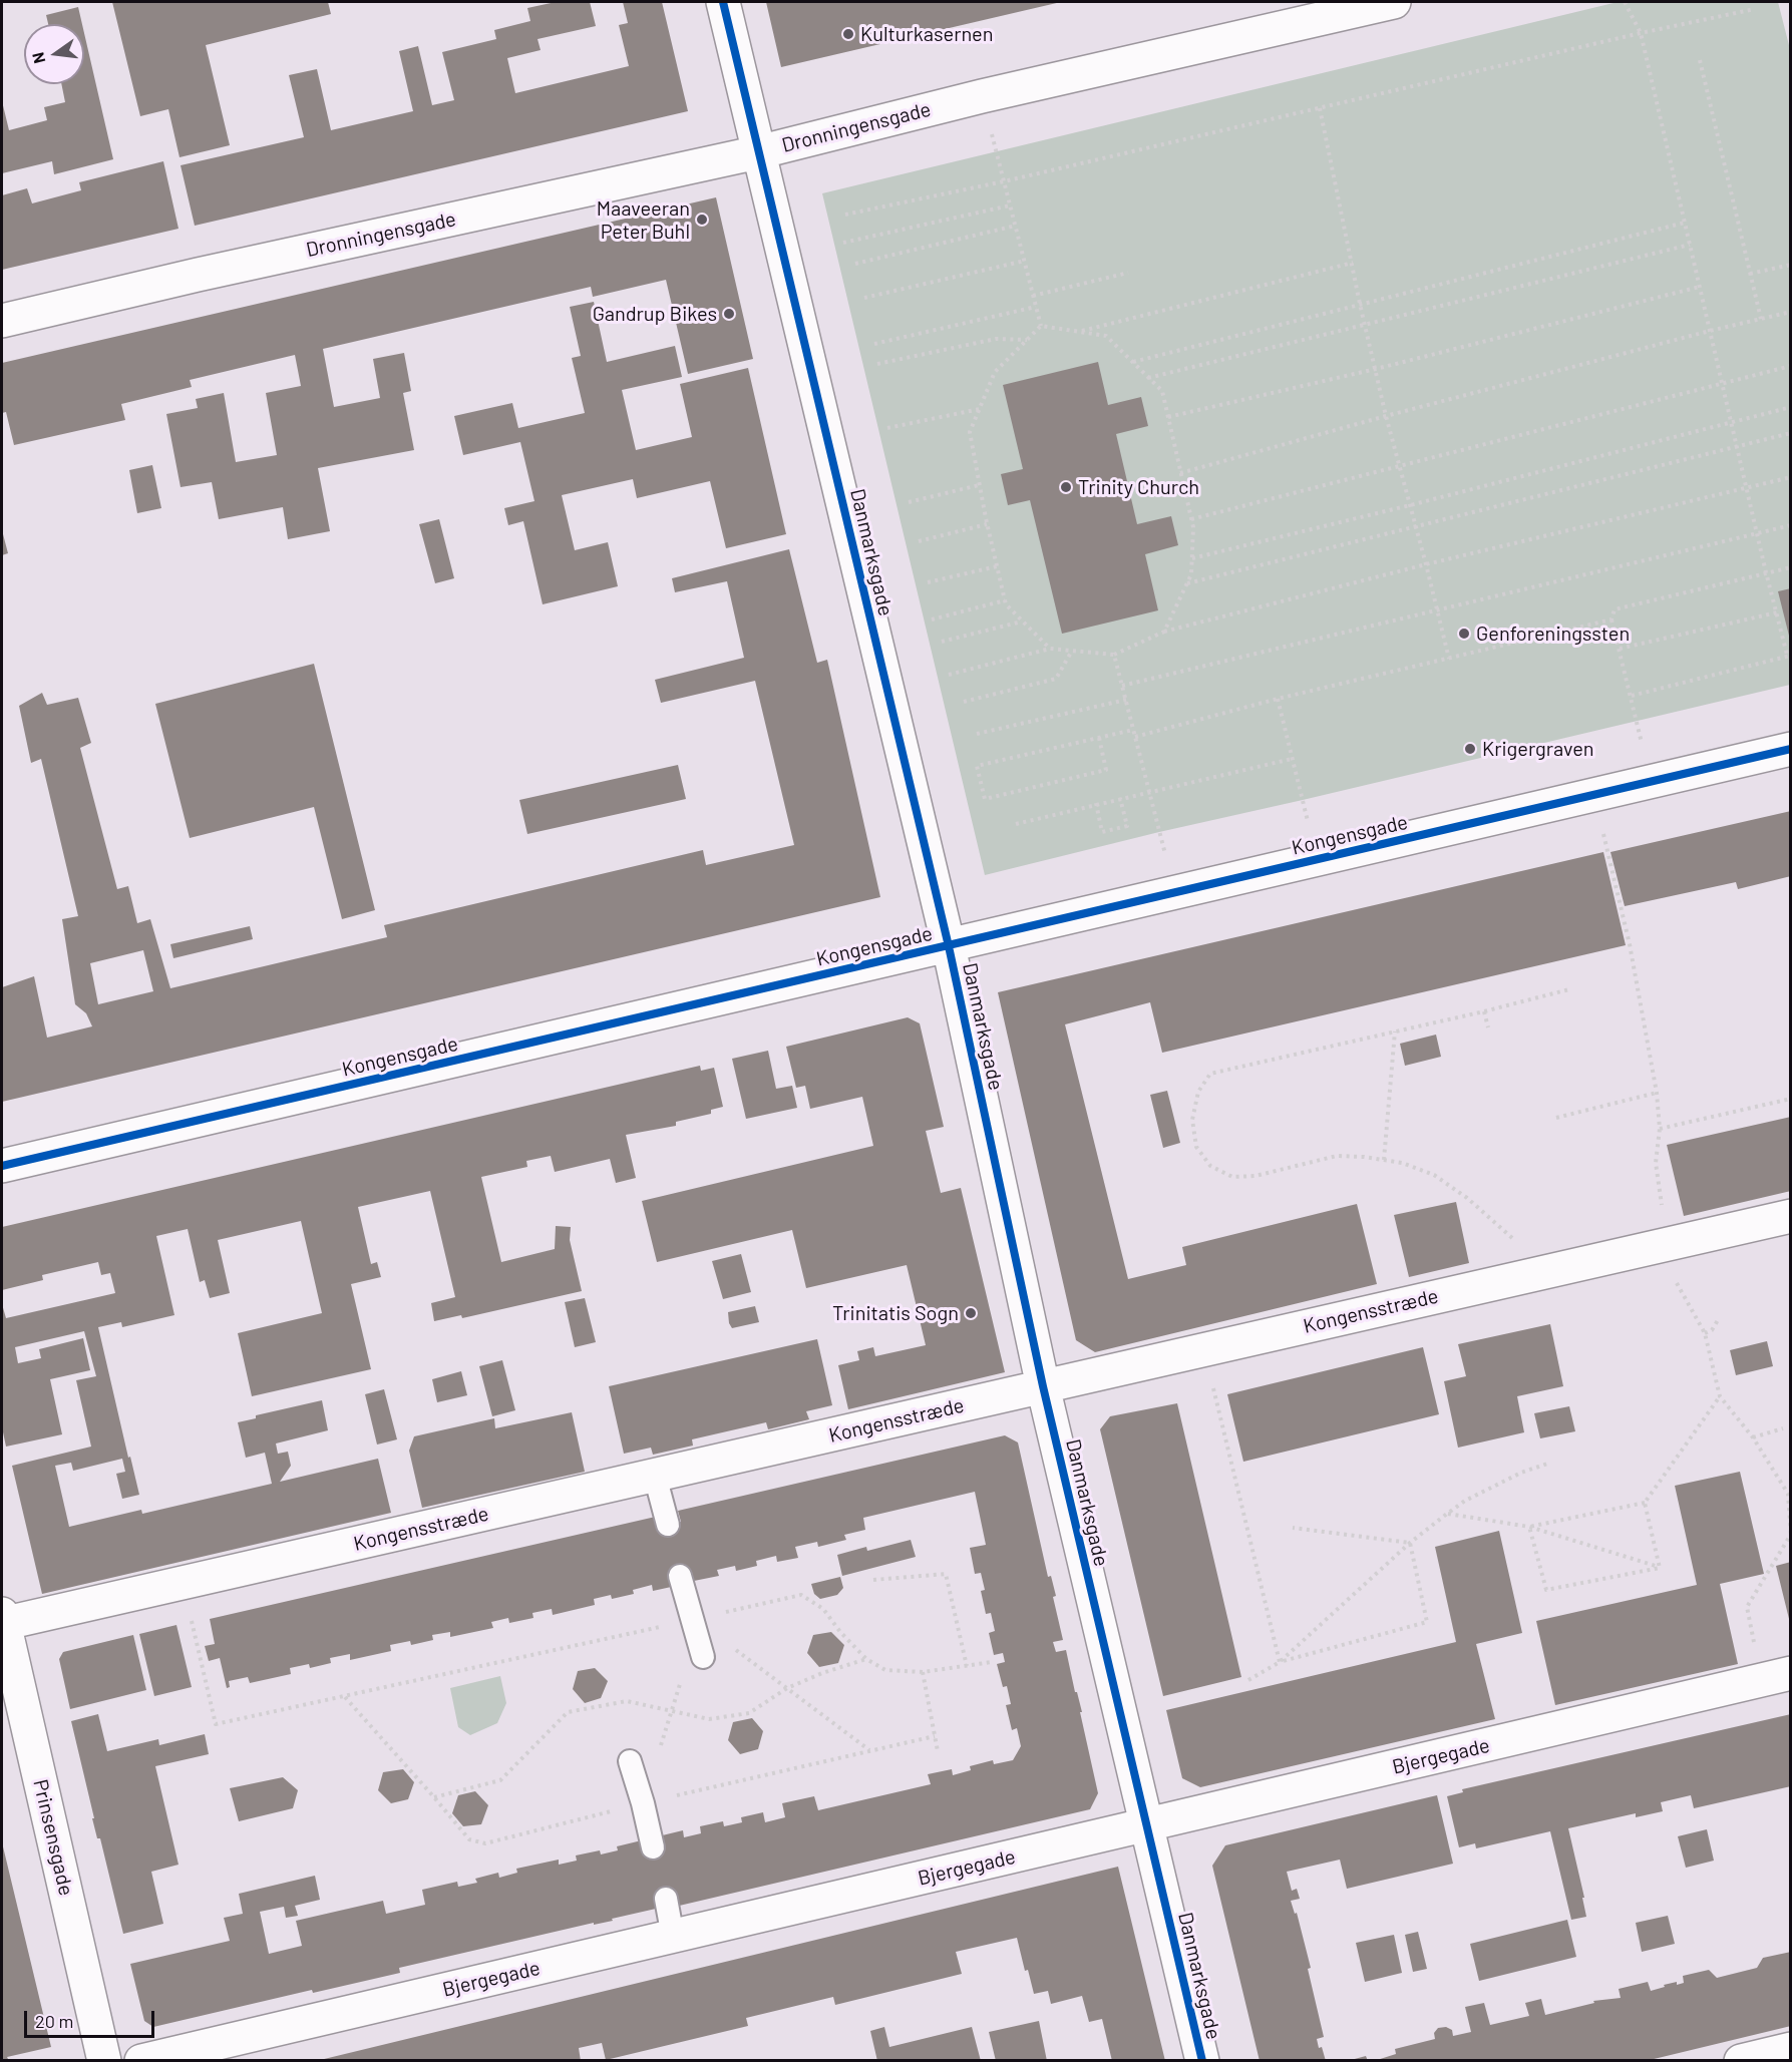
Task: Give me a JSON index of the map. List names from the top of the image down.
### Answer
{
  "streets": {
    "street": [
      "Dronningensgade",
      "Danmarksgade",
      "Kongensgade",
      "Kongensstræde",
      "Bjergegade",
      "Prinsensgade"
    ]
  },
  "crossings": [
    ["Dronningensgade", "Danmarksgade"],
    ["Danmarksgade", "Kongensgade"],
    ["Danmarksgade", "Kongensstræde"],
    ["Danmarksgade", "Bjergegade"],
    ["Kongensstræde", "Prinsensgade"]
  ],
  "places": [
    "Kulturkasernen",
    "Maaveeran Peter Buhl",
    "Gandrup Bikes",
    "Trinity Church",
    "Genforeningssten",
    "Krigergraven",
    "Trinitatis Sogn"
  ],
  "scale_bar": "20 m",
  "north": "left"
}
